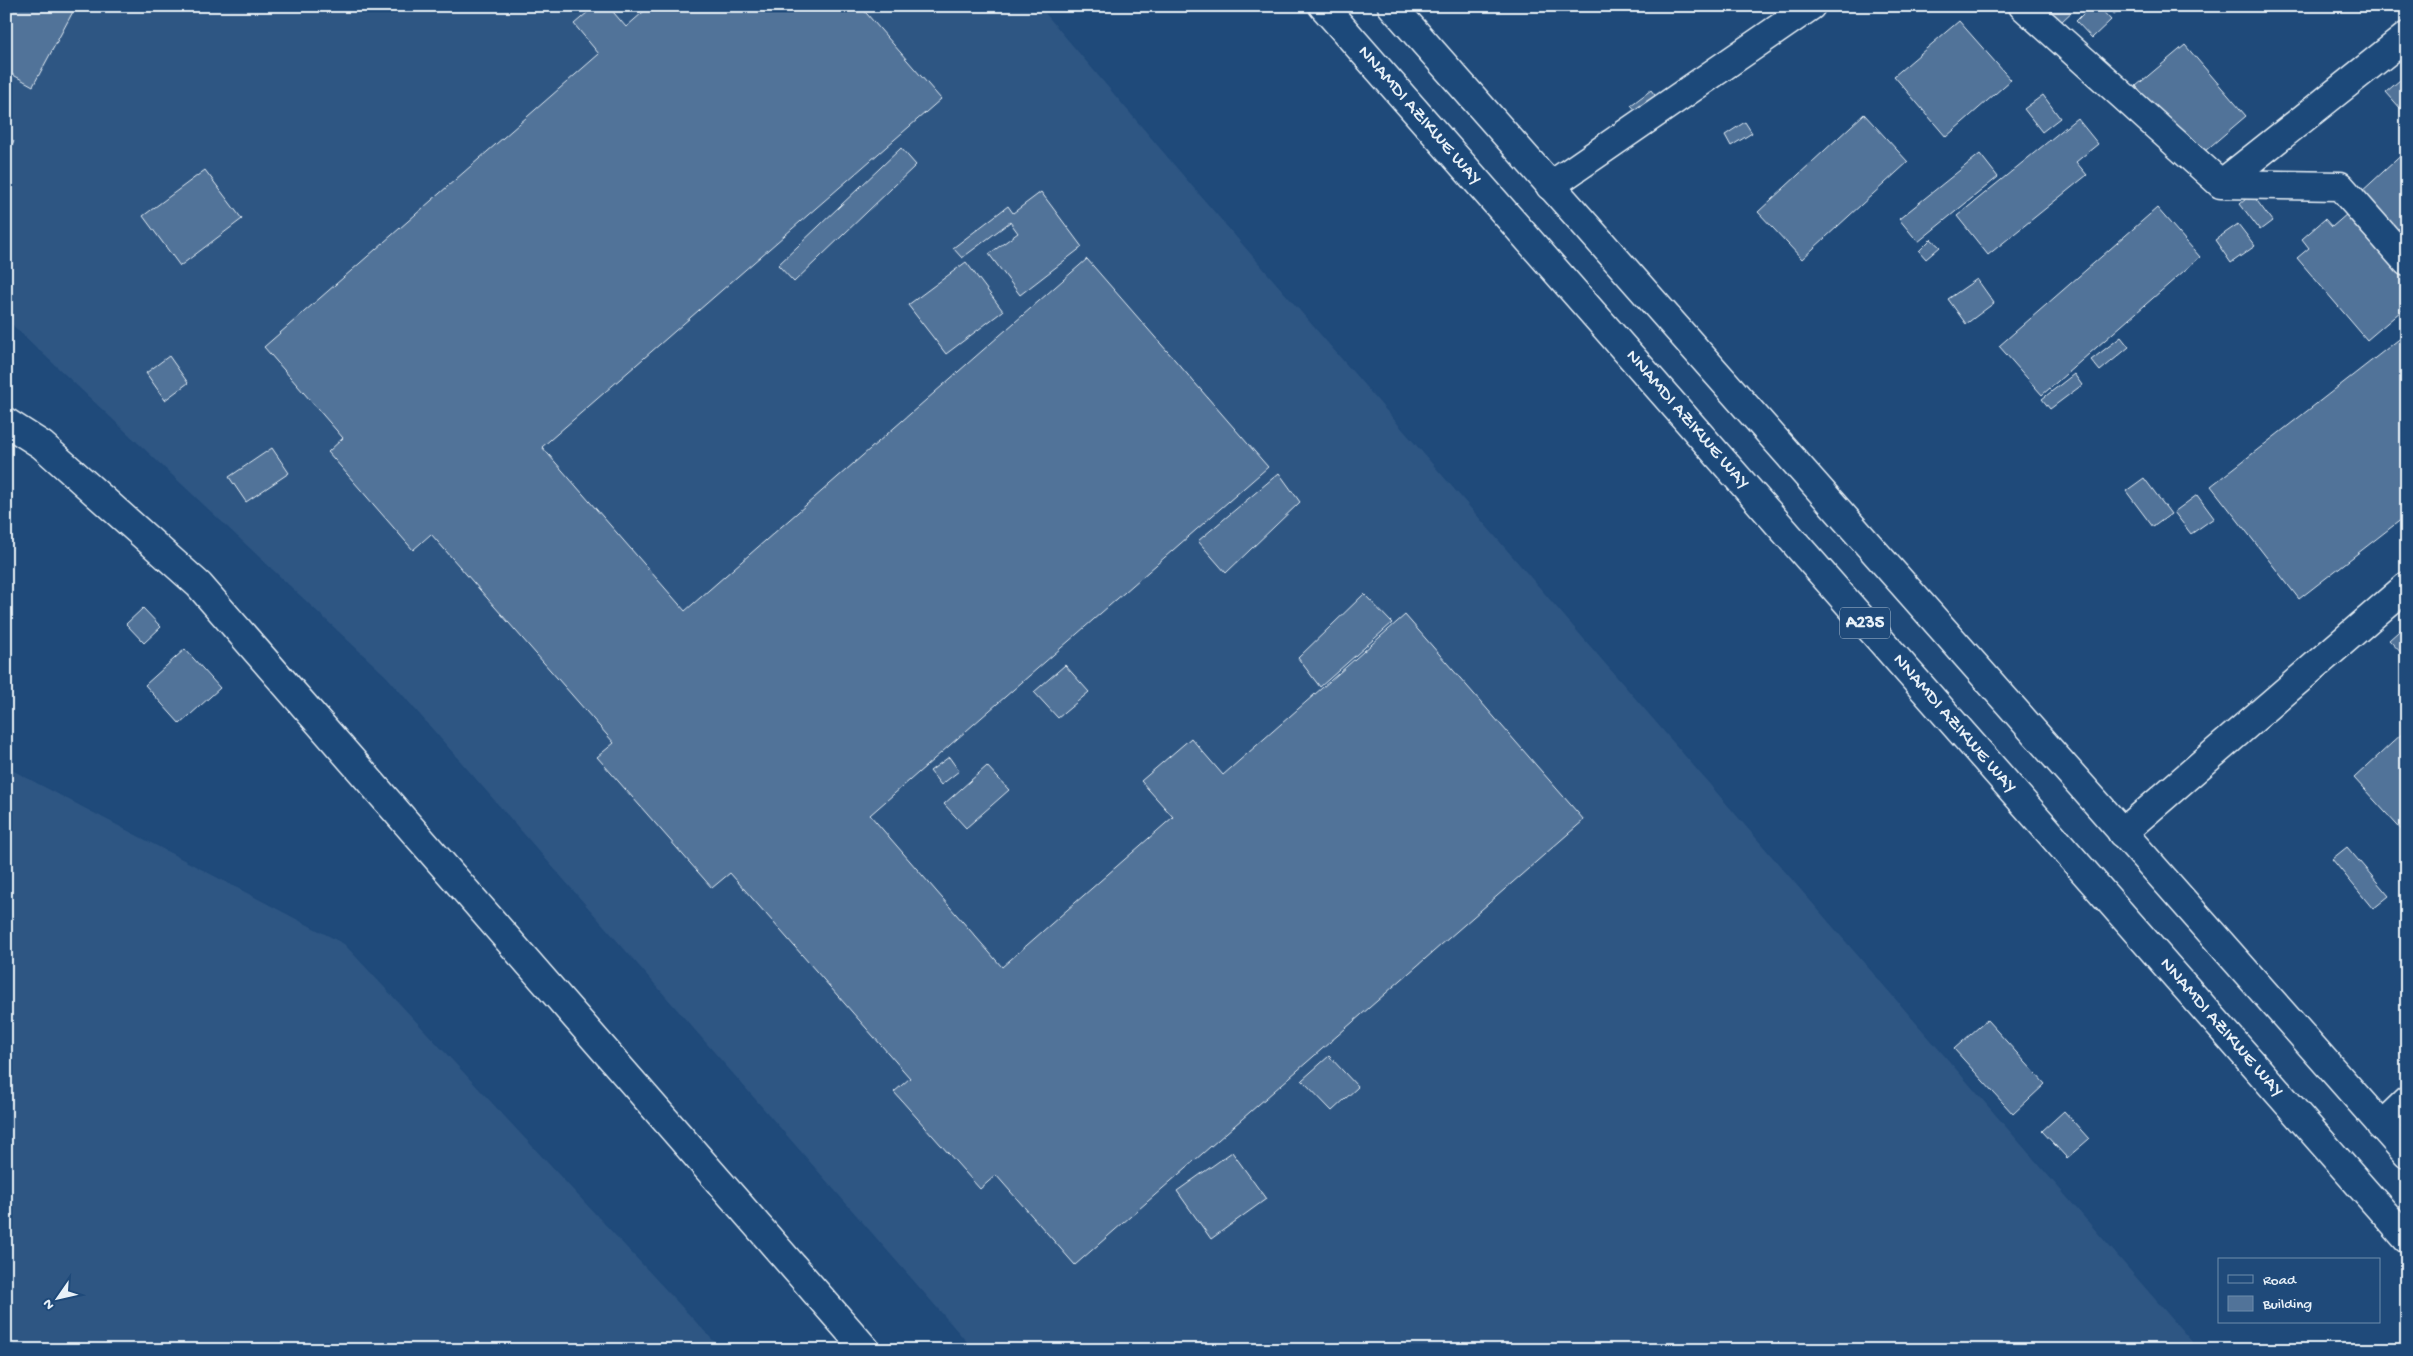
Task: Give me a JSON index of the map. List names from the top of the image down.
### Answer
{
  "streets": {
    "main road": ["NNAMDI AZIKWE WAY", "A235"]
  },
  "legend": ["Road", "Building"],
  "north": "bottom left"
}
